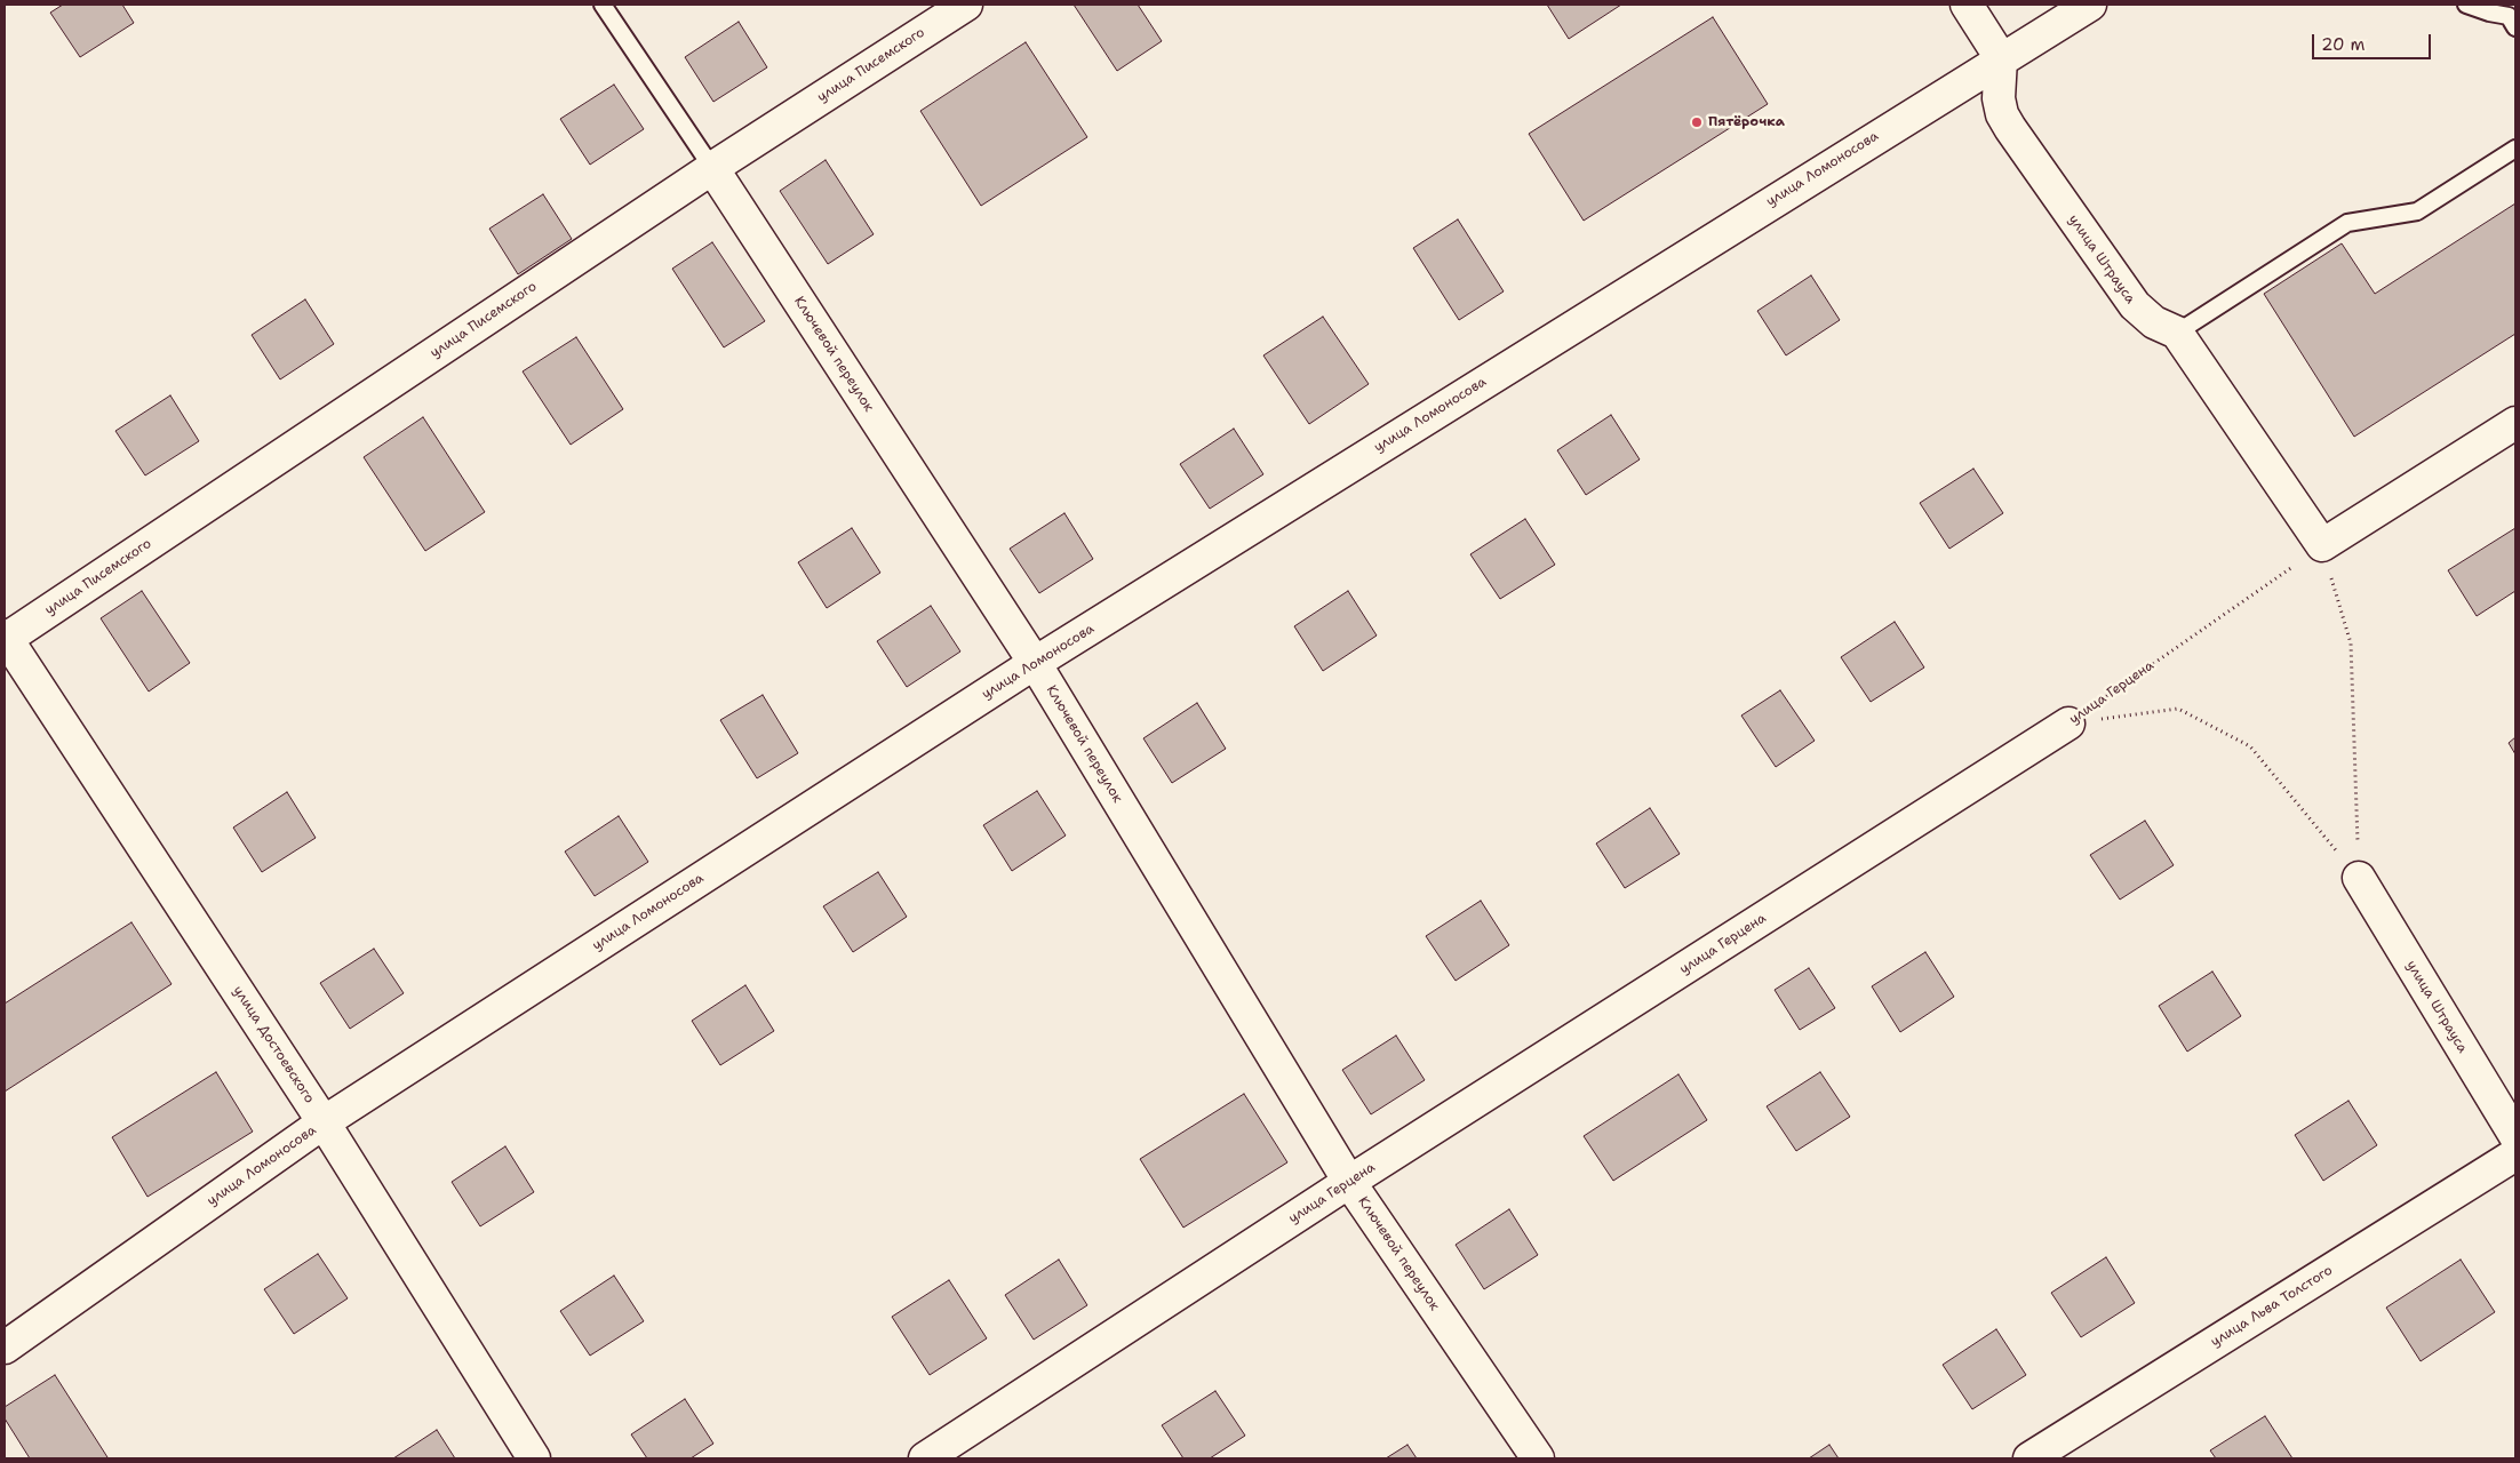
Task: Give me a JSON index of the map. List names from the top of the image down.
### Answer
{
  "streets": {
    "street": [
      "улица Писемского",
      "улица Ломоносова",
      "улица Штрауса",
      "Ключевой переулок",
      "улица Герцена",
      "улица Достоевского",
      "улица Льва Толстого"
    ]
  },
  "crossings": [
    ["улица Писемского", "Ключевой переулок"],
    ["улица Писемского", "улица Достоевского"],
    ["улица Ломоносова", "улица Штрауса"],
    ["улица Ломоносова", "Ключевой переулок"],
    ["улица Ломоносова", "улица Достоевского"],
    ["улица Штрауса", "улица Герцена"],
    ["Ключевой переулок", "улица Герцена"]
  ],
  "places": ["Пятёрочка"],
  "scale_bar": "20 m"
}
